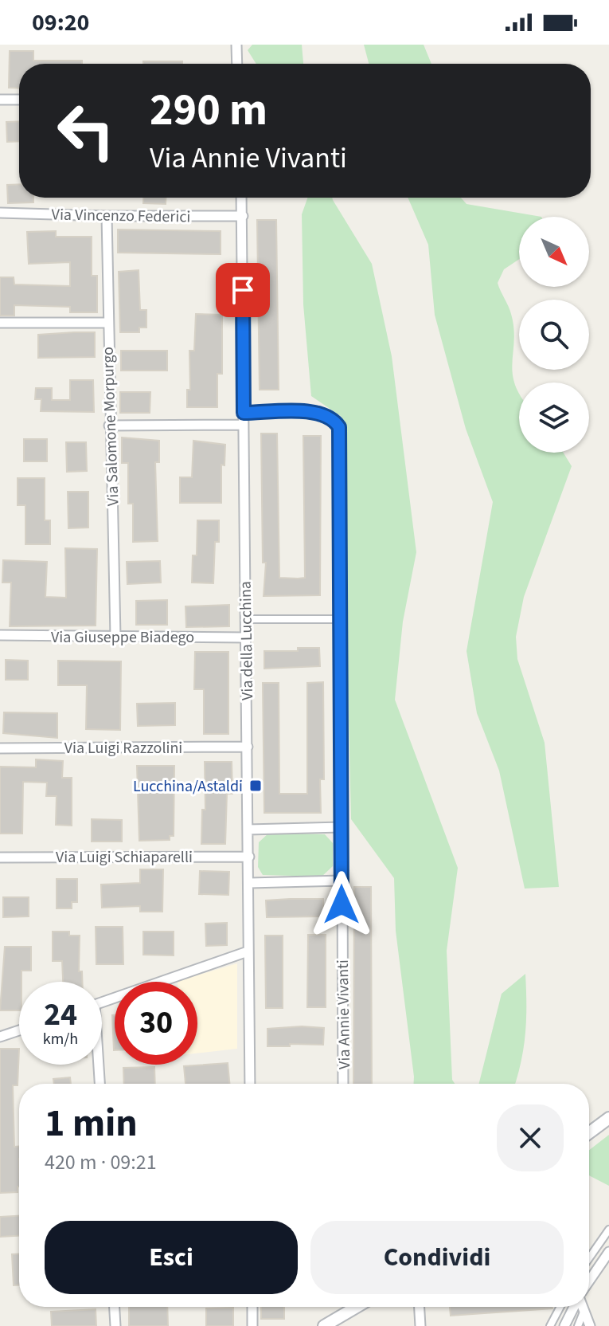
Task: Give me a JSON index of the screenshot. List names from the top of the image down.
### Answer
{
  "streets": {
    "street": [
      "Via Vincenzo Federici",
      "Via Salomone Morpurgo",
      "Via Giuseppe Biadego",
      "Via della Lucchina",
      "Via Luigi Razzolini",
      "Via Luigi Schiaparelli",
      "Via Annie Vivanti"
    ]
  },
  "crossings": [
    ["Via Vincenzo Federici", "Via Salomone Morpurgo"],
    ["Via Vincenzo Federici", "Via della Lucchina"],
    ["Via Salomone Morpurgo", "Via Giuseppe Biadego"],
    ["Via Giuseppe Biadego", "Via della Lucchina"],
    ["Via della Lucchina", "Via Luigi Razzolini"],
    ["Via della Lucchina", "Via Luigi Schiaparelli"],
    ["Via della Lucchina", "Via Annie Vivanti"]
  ],
  "places": {
    "transit": ["Lucchina/Astaldi"]
  },
  "north": "bottom right",
  "page": {
    "status": "09:20",
    "turn": ["290 m", "Via Annie Vivanti"],
    "speed": "24 km/h",
    "limit": "30",
    "heading": ["1 min", "420 m · 09:21"],
    "buttons": ["Esci", "Condividi"]
  }
}
